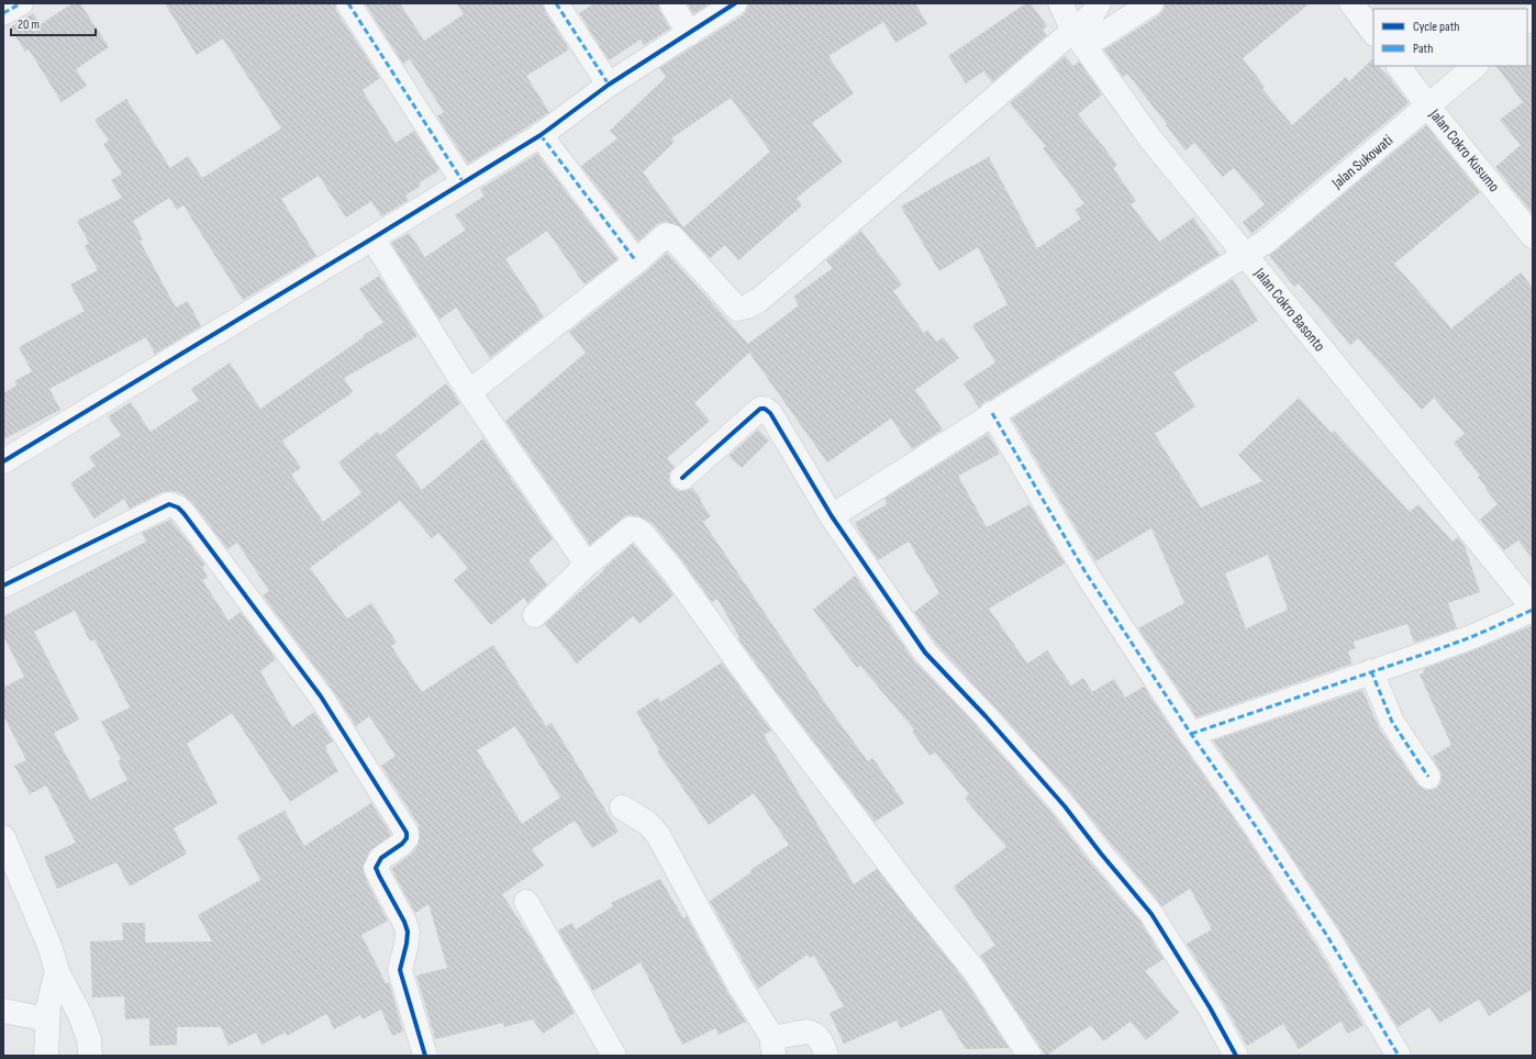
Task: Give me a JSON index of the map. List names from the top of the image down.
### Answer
{
  "streets": {
    "street": ["Jalan Cokro Kusumo", "Jalan Sukowati", "Jalan Cokro Basonto"]
  },
  "crossings": [
    ["Jalan Cokro Kusumo", "Jalan Sukowati"],
    ["Jalan Sukowati", "Jalan Cokro Basonto"]
  ],
  "legend": ["Cycle path", "Path"],
  "scale_bar": "20 m"
}
